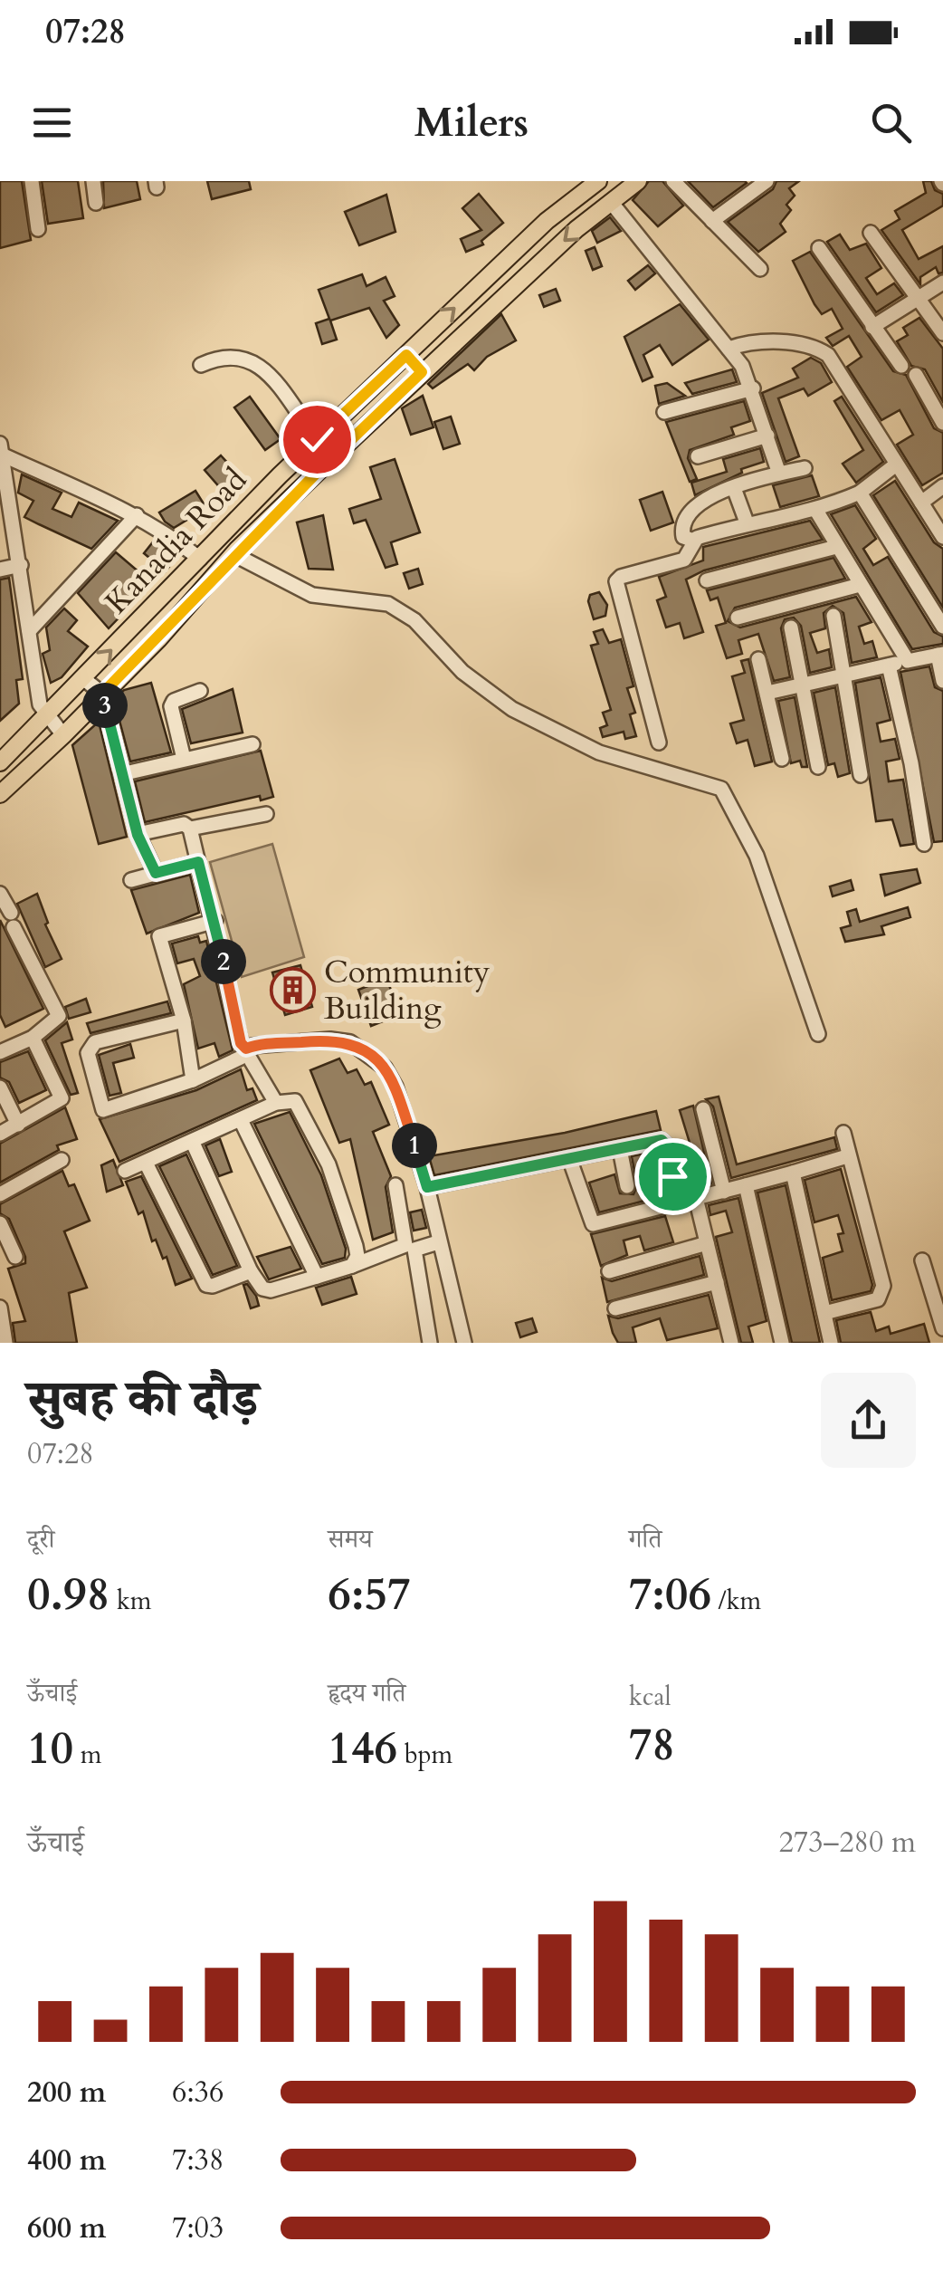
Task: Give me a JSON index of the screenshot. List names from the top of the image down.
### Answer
{
  "streets": {
    "main road": ["Kanadia Road"]
  },
  "places": {
    "building": ["Community Building"]
  },
  "page": {
    "status": "07:28",
    "header": "Milers",
    "pins": ["3", "2", "1"],
    "heading": ["सुबह की दौड़", "07:28"],
    "stats": [
      ["दूरी", "0.98 km"],
      ["समय", "6:57"],
      ["गति", "7:06 /km"],
      ["ऊँचाई", "10 m"],
      ["हृदय गति", "146 bpm"],
      ["kcal", "78"]
    ],
    "chart": ["ऊँचाई", "273–280 m"],
    "list": [
      {
        "name": "200 m",
        "note": "6:36"
      },
      {
        "name": "400 m",
        "note": "7:38"
      },
      {
        "name": "600 m",
        "note": "7:03"
      }
    ]
  }
}
